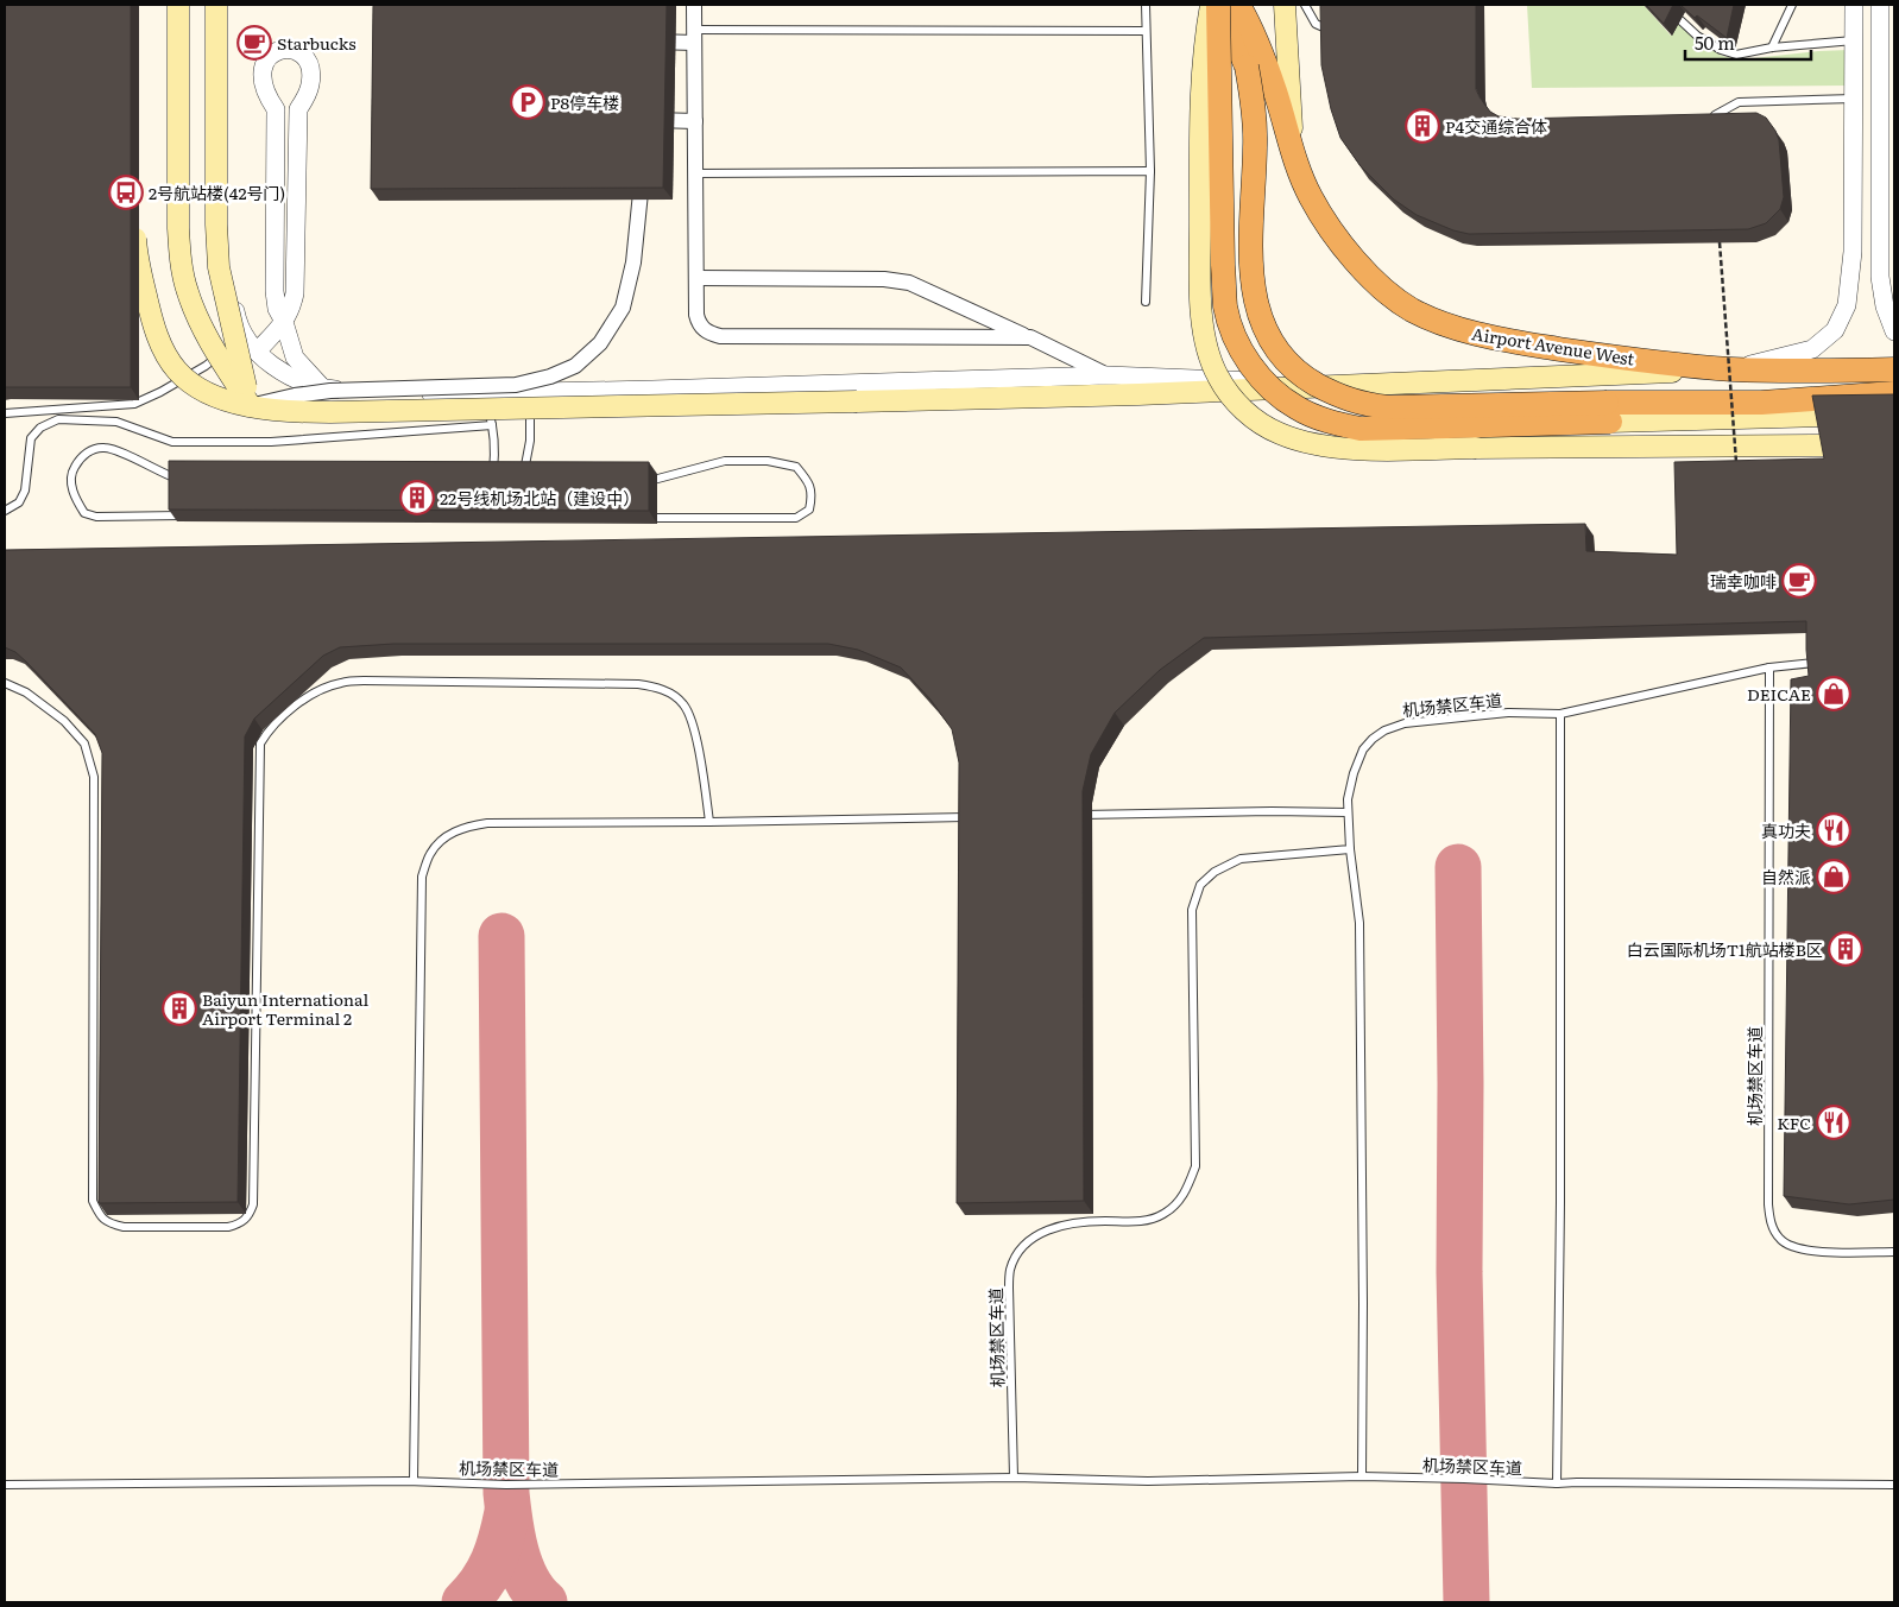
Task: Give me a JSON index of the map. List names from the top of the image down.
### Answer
{
  "streets": {
    "highway": ["Airport Avenue West"],
    "lane": ["机场禁区车道"]
  },
  "places": {
    "cafe": ["Starbucks", "瑞幸咖啡"],
    "parking": ["P8停车楼"],
    "building": [
      "P4交通综合体",
      "22号线机场北站（建设中）",
      "白云国际机场T1航站楼B区",
      "Baiyun International Airport Terminal 2"
    ],
    "bus stop": ["2号航站楼(42号门)"],
    "shop": ["DEICAE", "自然派"],
    "restaurant": ["真功夫", "KFC"]
  },
  "scale_bar": "50 m"
}
